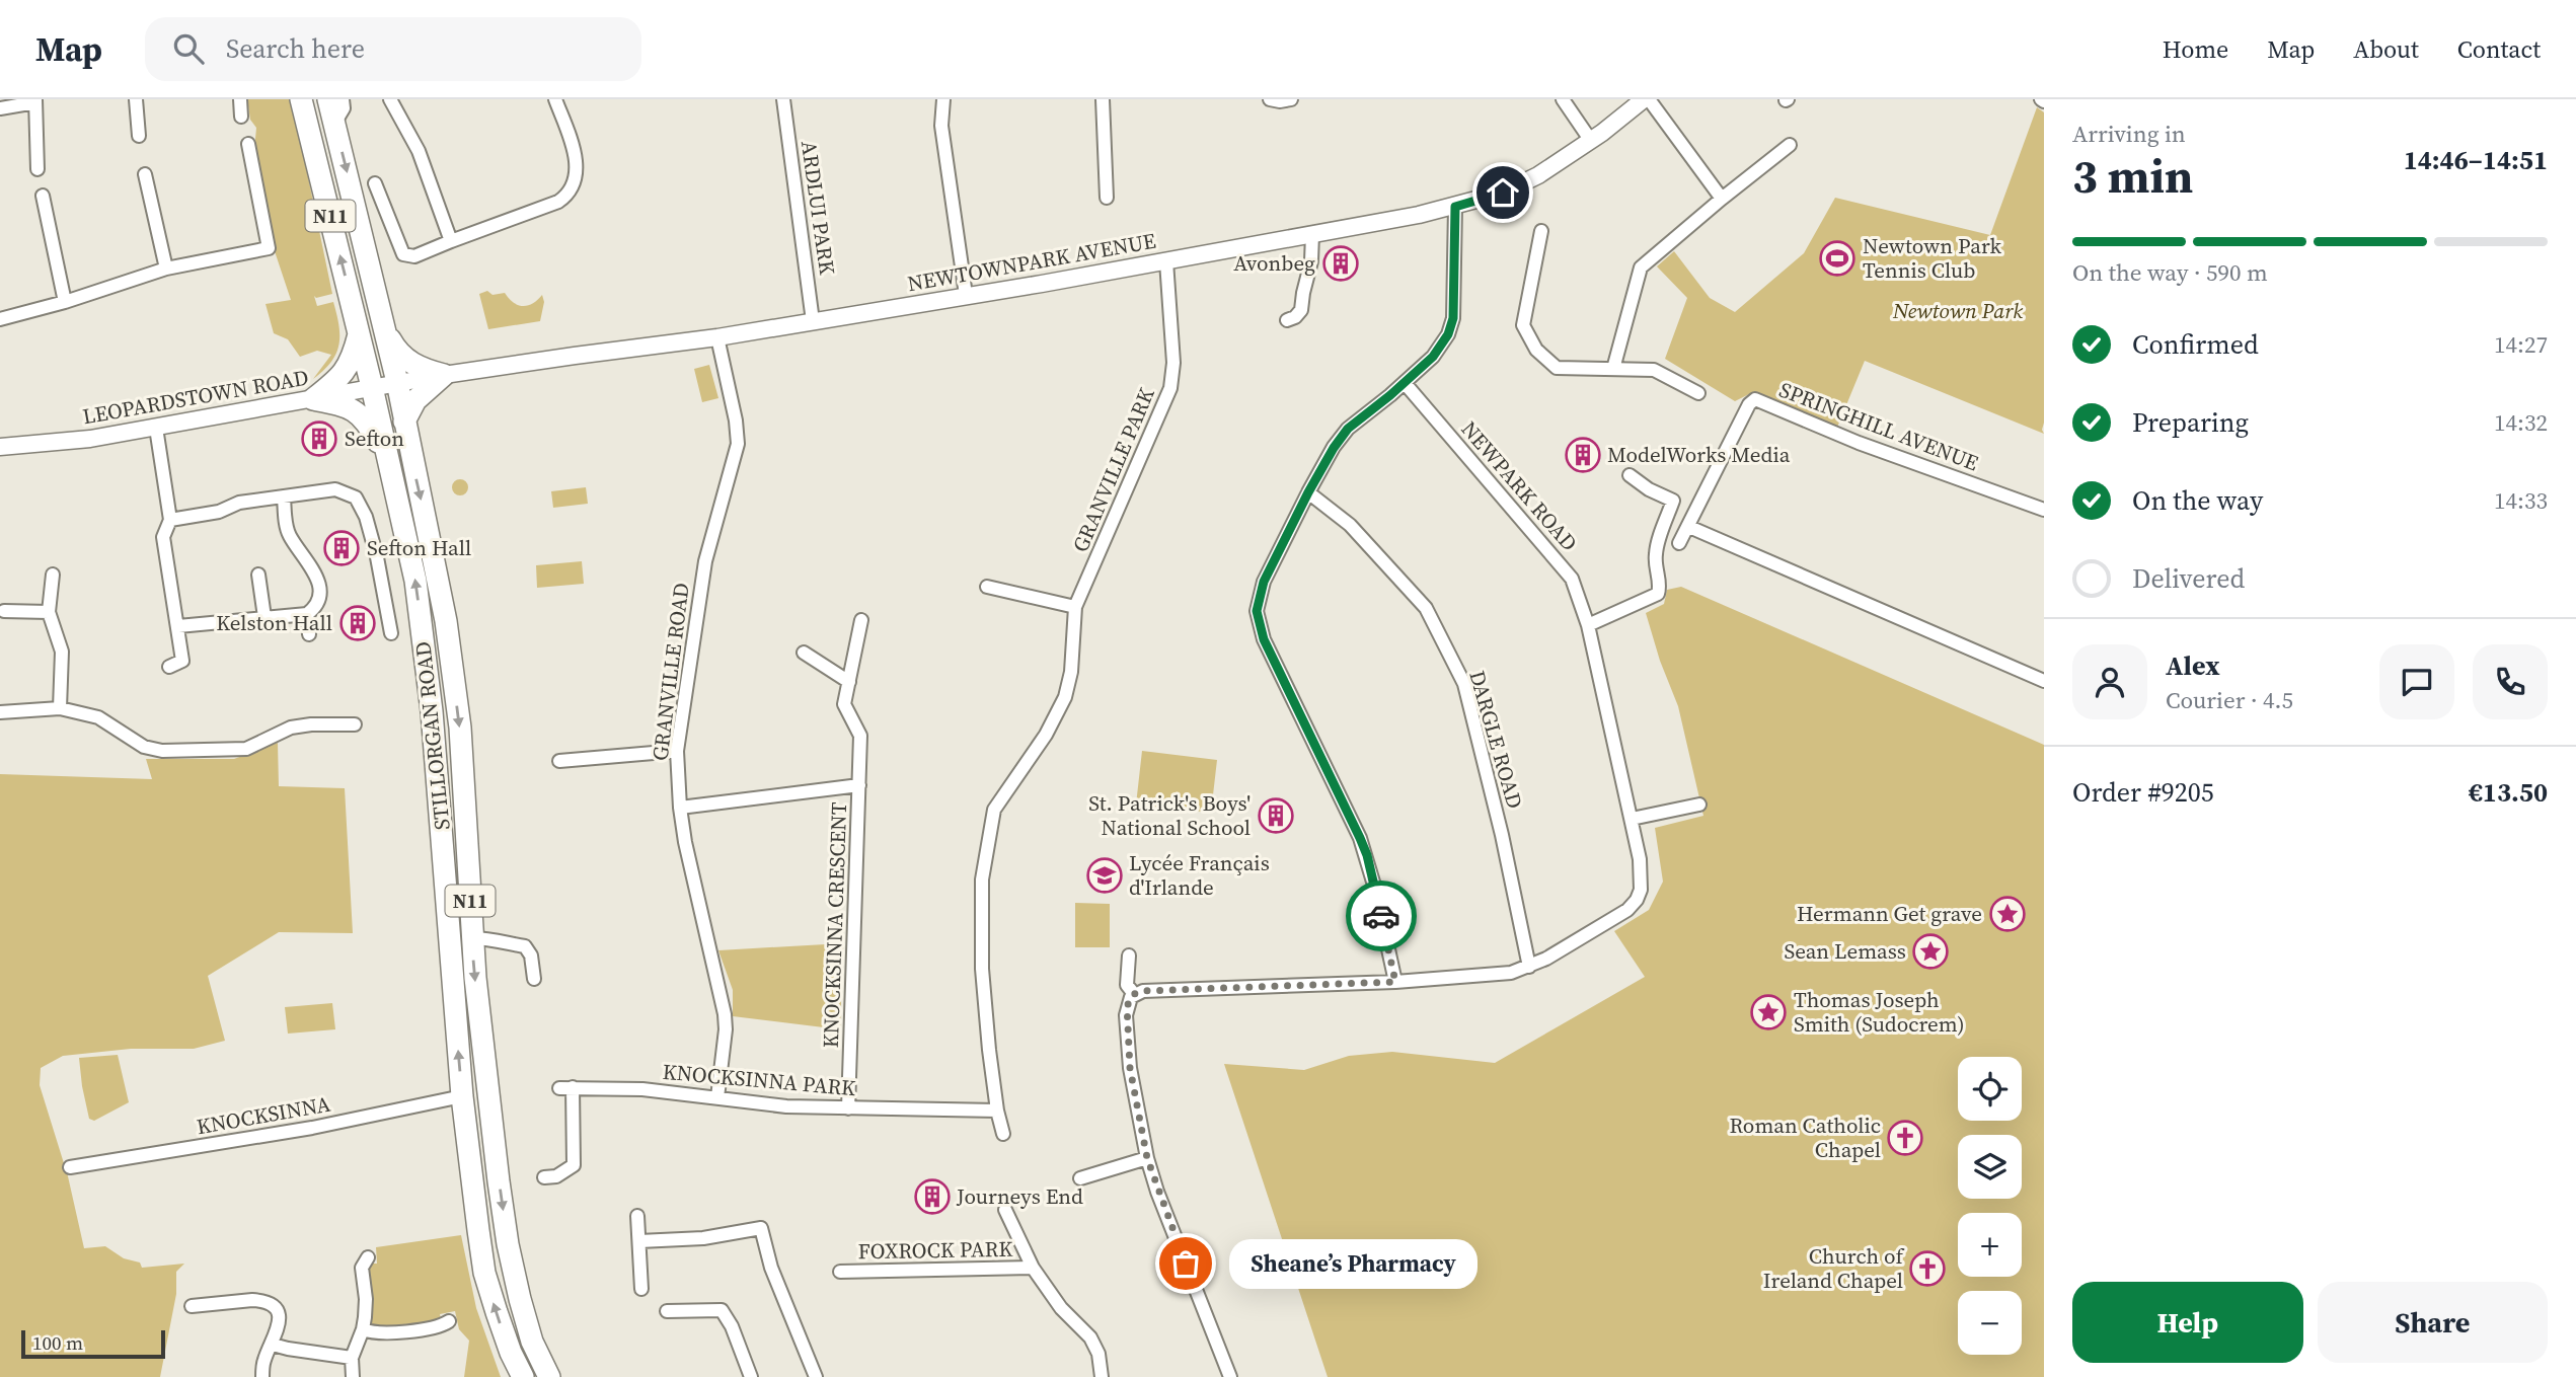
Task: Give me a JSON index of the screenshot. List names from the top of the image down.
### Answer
{
  "streets": {
    "highway": ["N11", "STILLORGAN ROAD"],
    "main road": ["NEWTOWNPARK AVENUE", "LEOPARDSTOWN ROAD"],
    "street": [
      "ARDLUI PARK",
      "SPRINGHILL AVENUE",
      "GRANVILLE PARK",
      "NEWPARK ROAD",
      "GRANVILLE ROAD",
      "DARGLE ROAD",
      "KNOCKSINNA CRESCENT",
      "KNOCKSINNA PARK",
      "KNOCKSINNA",
      "FOXROCK PARK"
    ]
  },
  "crossings": [
    ["ARDLUI PARK", "NEWTOWNPARK AVENUE"],
    ["N11", "NEWTOWNPARK AVENUE"],
    ["N11", "LEOPARDSTOWN ROAD"],
    ["N11", "STILLORGAN ROAD"],
    ["NEWTOWNPARK AVENUE", "LEOPARDSTOWN ROAD"],
    ["NEWTOWNPARK AVENUE", "GRANVILLE PARK"],
    ["NEWTOWNPARK AVENUE", "GRANVILLE ROAD"],
    ["NEWTOWNPARK AVENUE", "STILLORGAN ROAD"],
    ["LEOPARDSTOWN ROAD", "STILLORGAN ROAD"],
    ["GRANVILLE PARK", "KNOCKSINNA PARK"],
    ["NEWPARK ROAD", "DARGLE ROAD"],
    ["GRANVILLE ROAD", "KNOCKSINNA CRESCENT"],
    ["GRANVILLE ROAD", "KNOCKSINNA PARK"],
    ["STILLORGAN ROAD", "KNOCKSINNA"],
    ["KNOCKSINNA CRESCENT", "KNOCKSINNA PARK"]
  ],
  "parks": ["Newtown Park"],
  "places": {
    "sports": ["Newtown Park Tennis Club"],
    "building": [
      "Avonbeg",
      "Sefton",
      "ModelWorks Media",
      "Sefton Hall",
      "Kelston Hall",
      "St. Patrick's Boys' National School",
      "Journeys End"
    ],
    "school or university": ["Lycée Français d'Irlande"],
    "place": ["Hermann Get grave", "Sean Lemass", "Thomas Joseph Smith (Sudocrem)"],
    "church": ["Roman Catholic Chapel", "Church of Ireland Chapel"],
    "other": ["Sheane’s Pharmacy"]
  },
  "scale_bar": "100 m",
  "page": {
    "header": "Map",
    "search": "Search here",
    "nav": [
      "Home",
      "Map",
      "About",
      "Contact"
    ],
    "heading": ["3 min", "Arriving in", "14:46–14:51"],
    "panel": [
      "Alex",
      "Courier · 4.5",
      "Order #9205",
      "€13.50"
    ],
    "bar": "On the way · 590 m",
    "list": [
      ["Confirmed", "14:27"],
      ["Preparing", "14:32"],
      ["On the way", "14:33"],
      "Delivered"
    ],
    "map_buttons": ["+", "−"],
    "bubble": "Sheane’s Pharmacy",
    "buttons": ["Help", "Share"],
    "scale": "100 m"
  }
}
